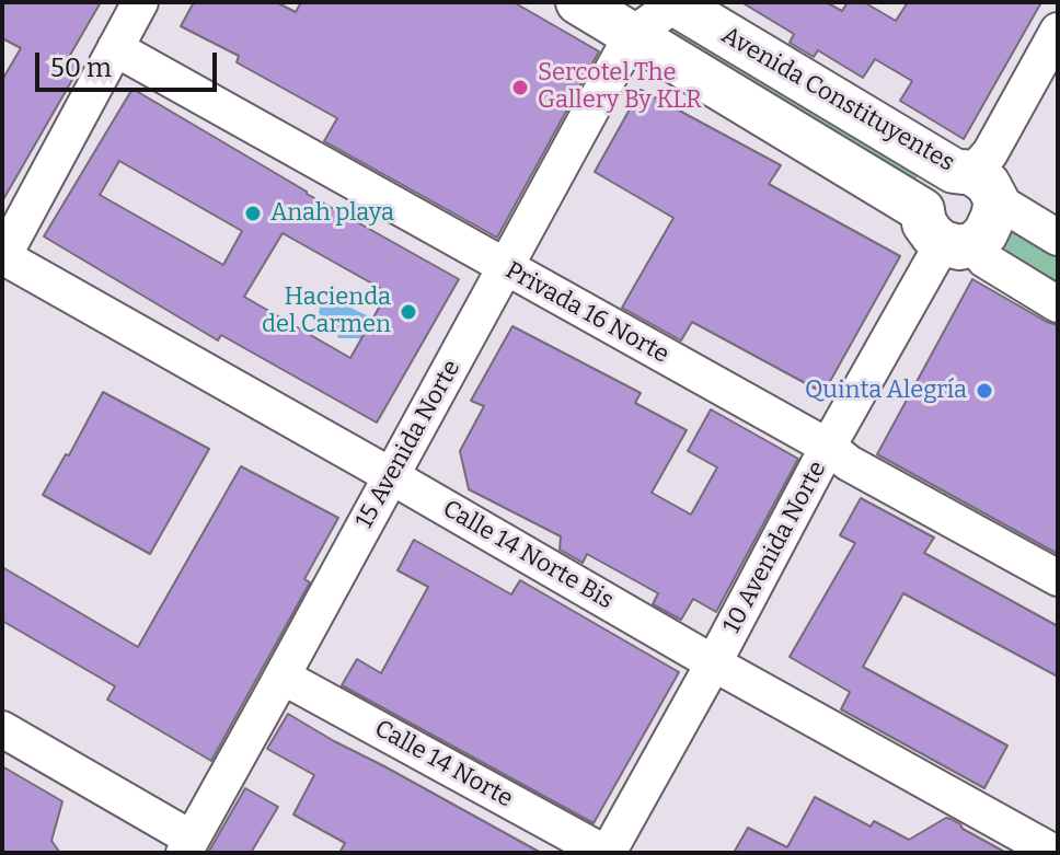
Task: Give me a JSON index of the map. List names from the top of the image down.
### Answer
{
  "streets": {
    "main road": ["Avenida Constituyentes"],
    "street": [
      "Privada 16 Norte",
      "15 Avenida Norte",
      "10 Avenida Norte",
      "Calle 14 Norte Bis",
      "Calle 14 Norte"
    ]
  },
  "crossings": [
    ["Avenida Constituyentes", "15 Avenida Norte"],
    ["Avenida Constituyentes", "10 Avenida Norte"],
    ["Privada 16 Norte", "15 Avenida Norte"],
    ["Privada 16 Norte", "10 Avenida Norte"],
    ["15 Avenida Norte", "Calle 14 Norte Bis"],
    ["15 Avenida Norte", "Calle 14 Norte"],
    ["10 Avenida Norte", "Calle 14 Norte Bis"],
    ["10 Avenida Norte", "Calle 14 Norte"]
  ],
  "places": [
    "Sercotel The Gallery By KLR",
    "Anah playa",
    "Hacienda del Carmen",
    "Quinta Alegría"
  ],
  "scale_bar": "50 m"
}
